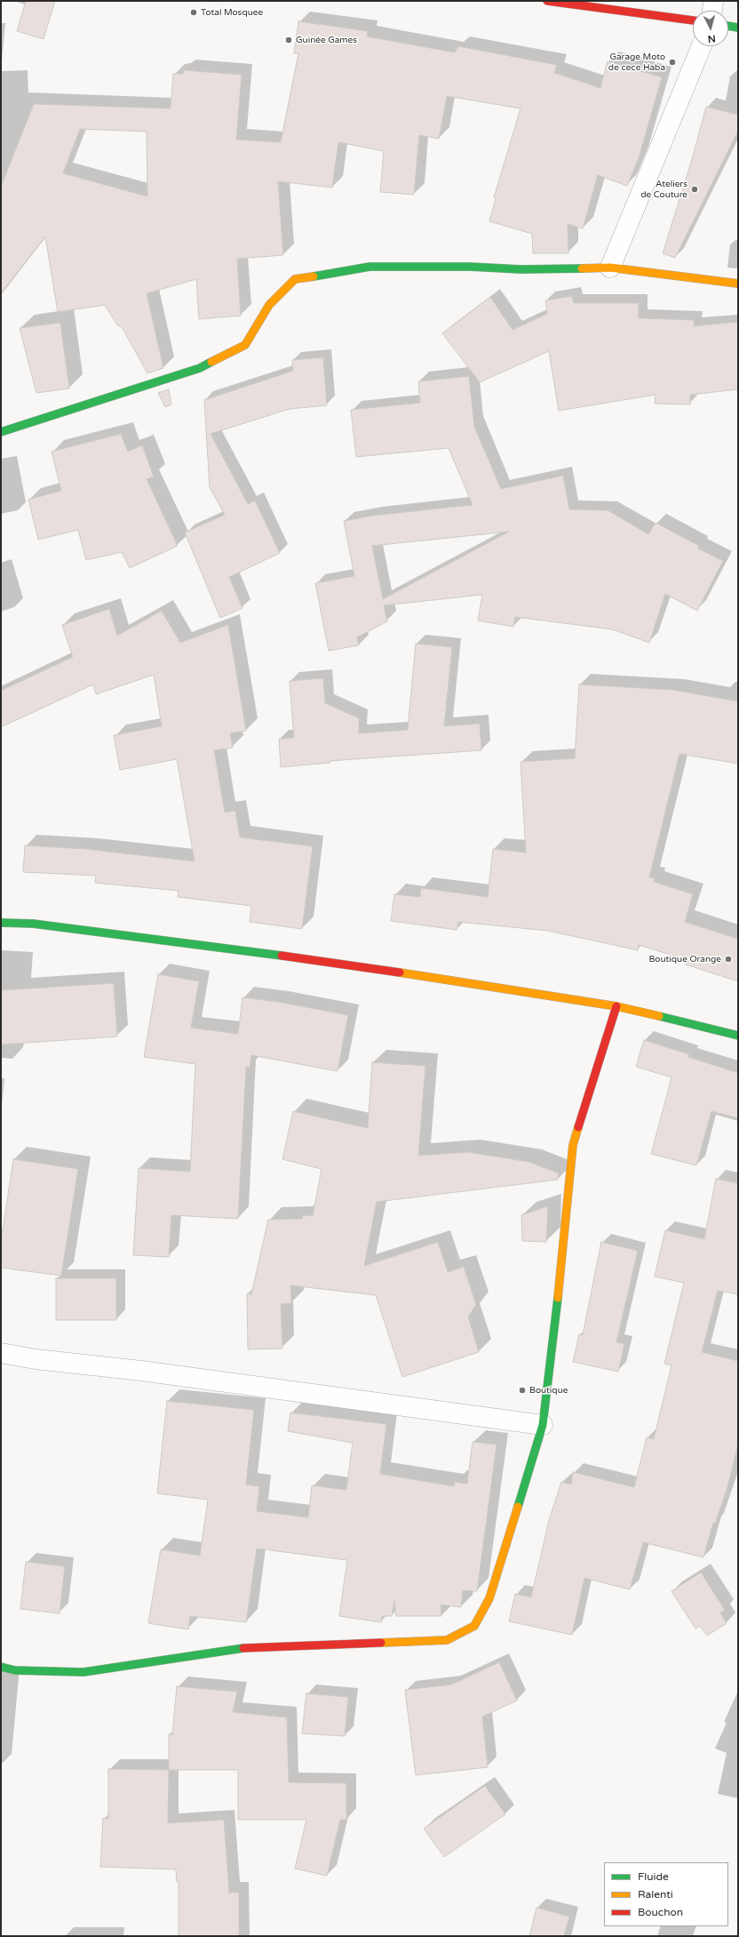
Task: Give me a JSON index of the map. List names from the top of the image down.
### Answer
{
  "places": [
    "Total Mosquee",
    "Guinée Games",
    "Garage Moto de cece Haba",
    "Ateliers de Couture",
    "Boutique Orange",
    "Boutique"
  ],
  "legend": ["Fluide", "Ralenti", "Bouchon"],
  "north": "bottom"
}
